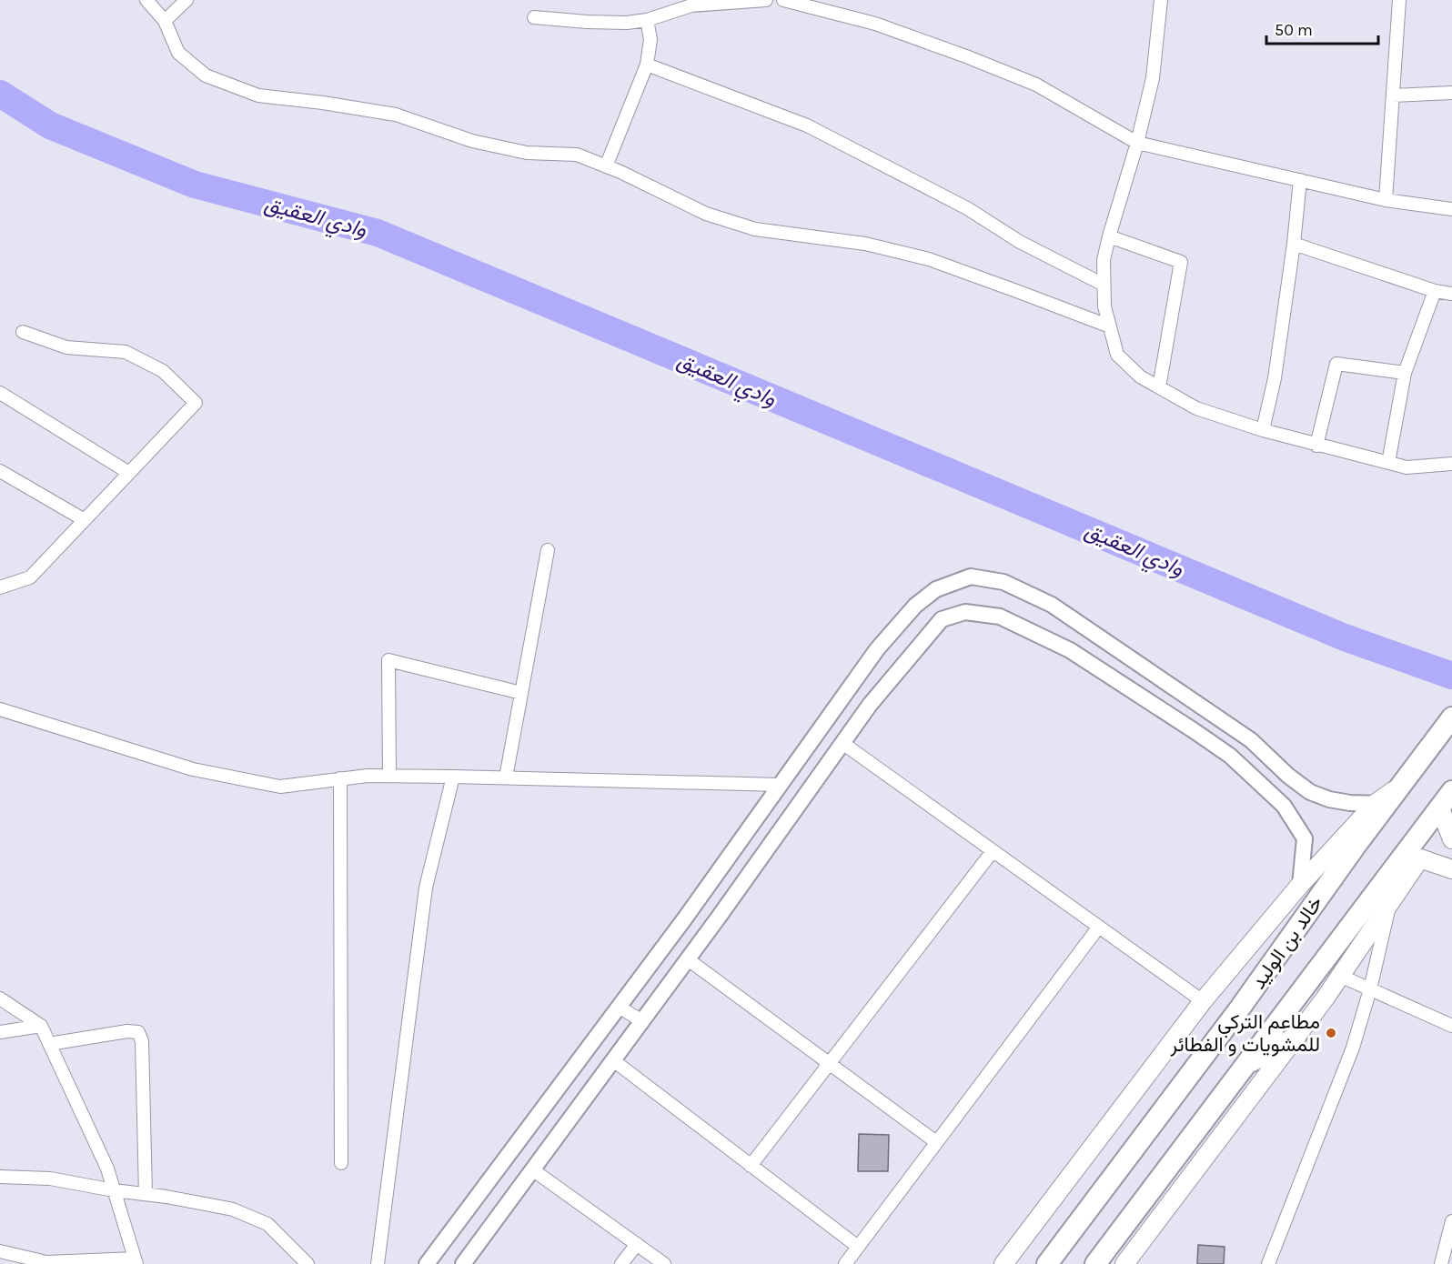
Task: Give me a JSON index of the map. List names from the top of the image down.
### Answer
{
  "streets": {
    "highway": ["خالد بن الوليد"]
  },
  "water": ["وادي العقيق"],
  "places": ["مطاعم التركي للمشويات و الفطائر"],
  "scale_bar": "50 m"
}
